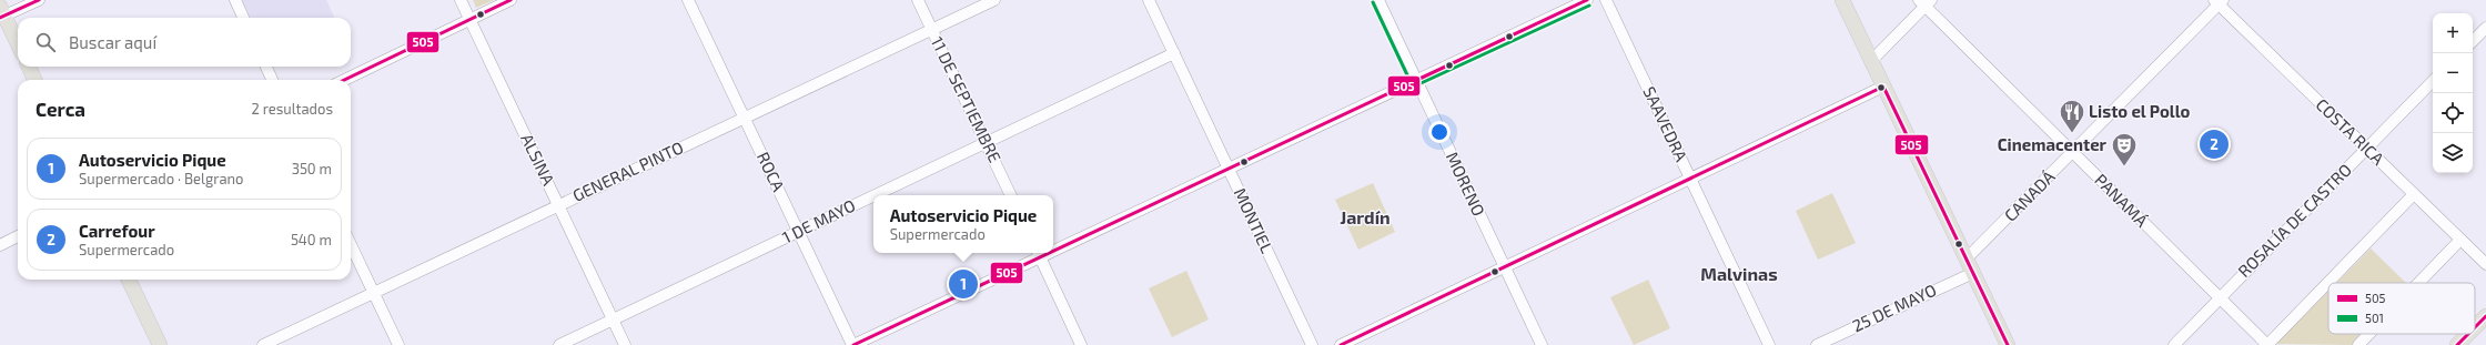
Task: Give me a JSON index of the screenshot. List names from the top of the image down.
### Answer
{
  "streets": {
    "street": [
      "11 DE SEPTIEMBRE",
      "SAAVEDRA",
      "COSTA RICA",
      "ALSINA",
      "GENERAL PINTO",
      "ROCA",
      "MORENO",
      "CANADÁ",
      "PANAMÁ",
      "MONTIEL",
      "ROSALÍA DE CASTRO",
      "1 DE MAYO",
      "25 DE MAYO"
    ]
  },
  "crossings": [
    ["11 DE SEPTIEMBRE", "GENERAL PINTO"],
    ["11 DE SEPTIEMBRE", "1 DE MAYO"],
    ["COSTA RICA", "CANADÁ"],
    ["COSTA RICA", "ROSALÍA DE CASTRO"],
    ["ALSINA", "GENERAL PINTO"],
    ["ALSINA", "1 DE MAYO"],
    ["GENERAL PINTO", "ROCA"],
    ["ROCA", "1 DE MAYO"],
    ["CANADÁ", "PANAMÁ"],
    ["PANAMÁ", "ROSALÍA DE CASTRO"],
    ["MONTIEL", "1 DE MAYO"]
  ],
  "districts": ["Jardín", "Malvinas"],
  "places": {
    "restaurant": ["Listo el Pollo"],
    "theatre": ["Cinemacenter"]
  },
  "lines": ["transit line 505", "transit line 501"],
  "legend": ["505", "501"],
  "page": {
    "map_buttons": ["+", "−"],
    "search": "Buscar aquí",
    "heading": ["Cerca", "2 resultados"],
    "pins": ["2", "1"],
    "list": [
      {
        "mark": "1",
        "name": "Autoservicio Pique",
        "note": "Supermercado · Belgrano",
        "value": "350 m"
      },
      {
        "mark": "2",
        "name": "Carrefour",
        "note": "Supermercado",
        "value": "540 m"
      }
    ],
    "popup": ["Autoservicio Pique", "Supermercado"]
  }
}
